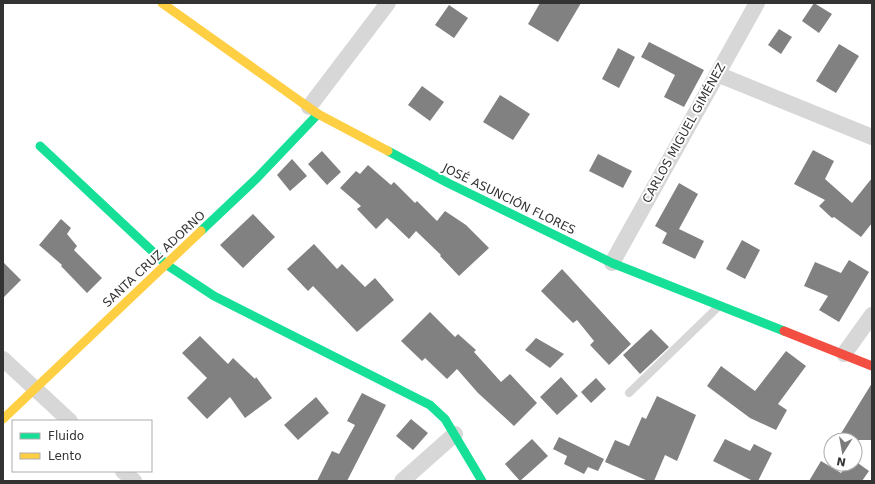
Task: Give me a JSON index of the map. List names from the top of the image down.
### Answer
{
  "streets": {
    "street": ["CARLOS MIGUEL GIMÉNEZ", "JOSÉ ASUNCIÓN FLORES", "SANTA CRUZ ADORNO"]
  },
  "crossings": [
    ["CARLOS MIGUEL GIMÉNEZ", "JOSÉ ASUNCIÓN FLORES"],
    ["JOSÉ ASUNCIÓN FLORES", "SANTA CRUZ ADORNO"]
  ],
  "legend": ["Fluido", "Lento"],
  "north": "bottom"
}
